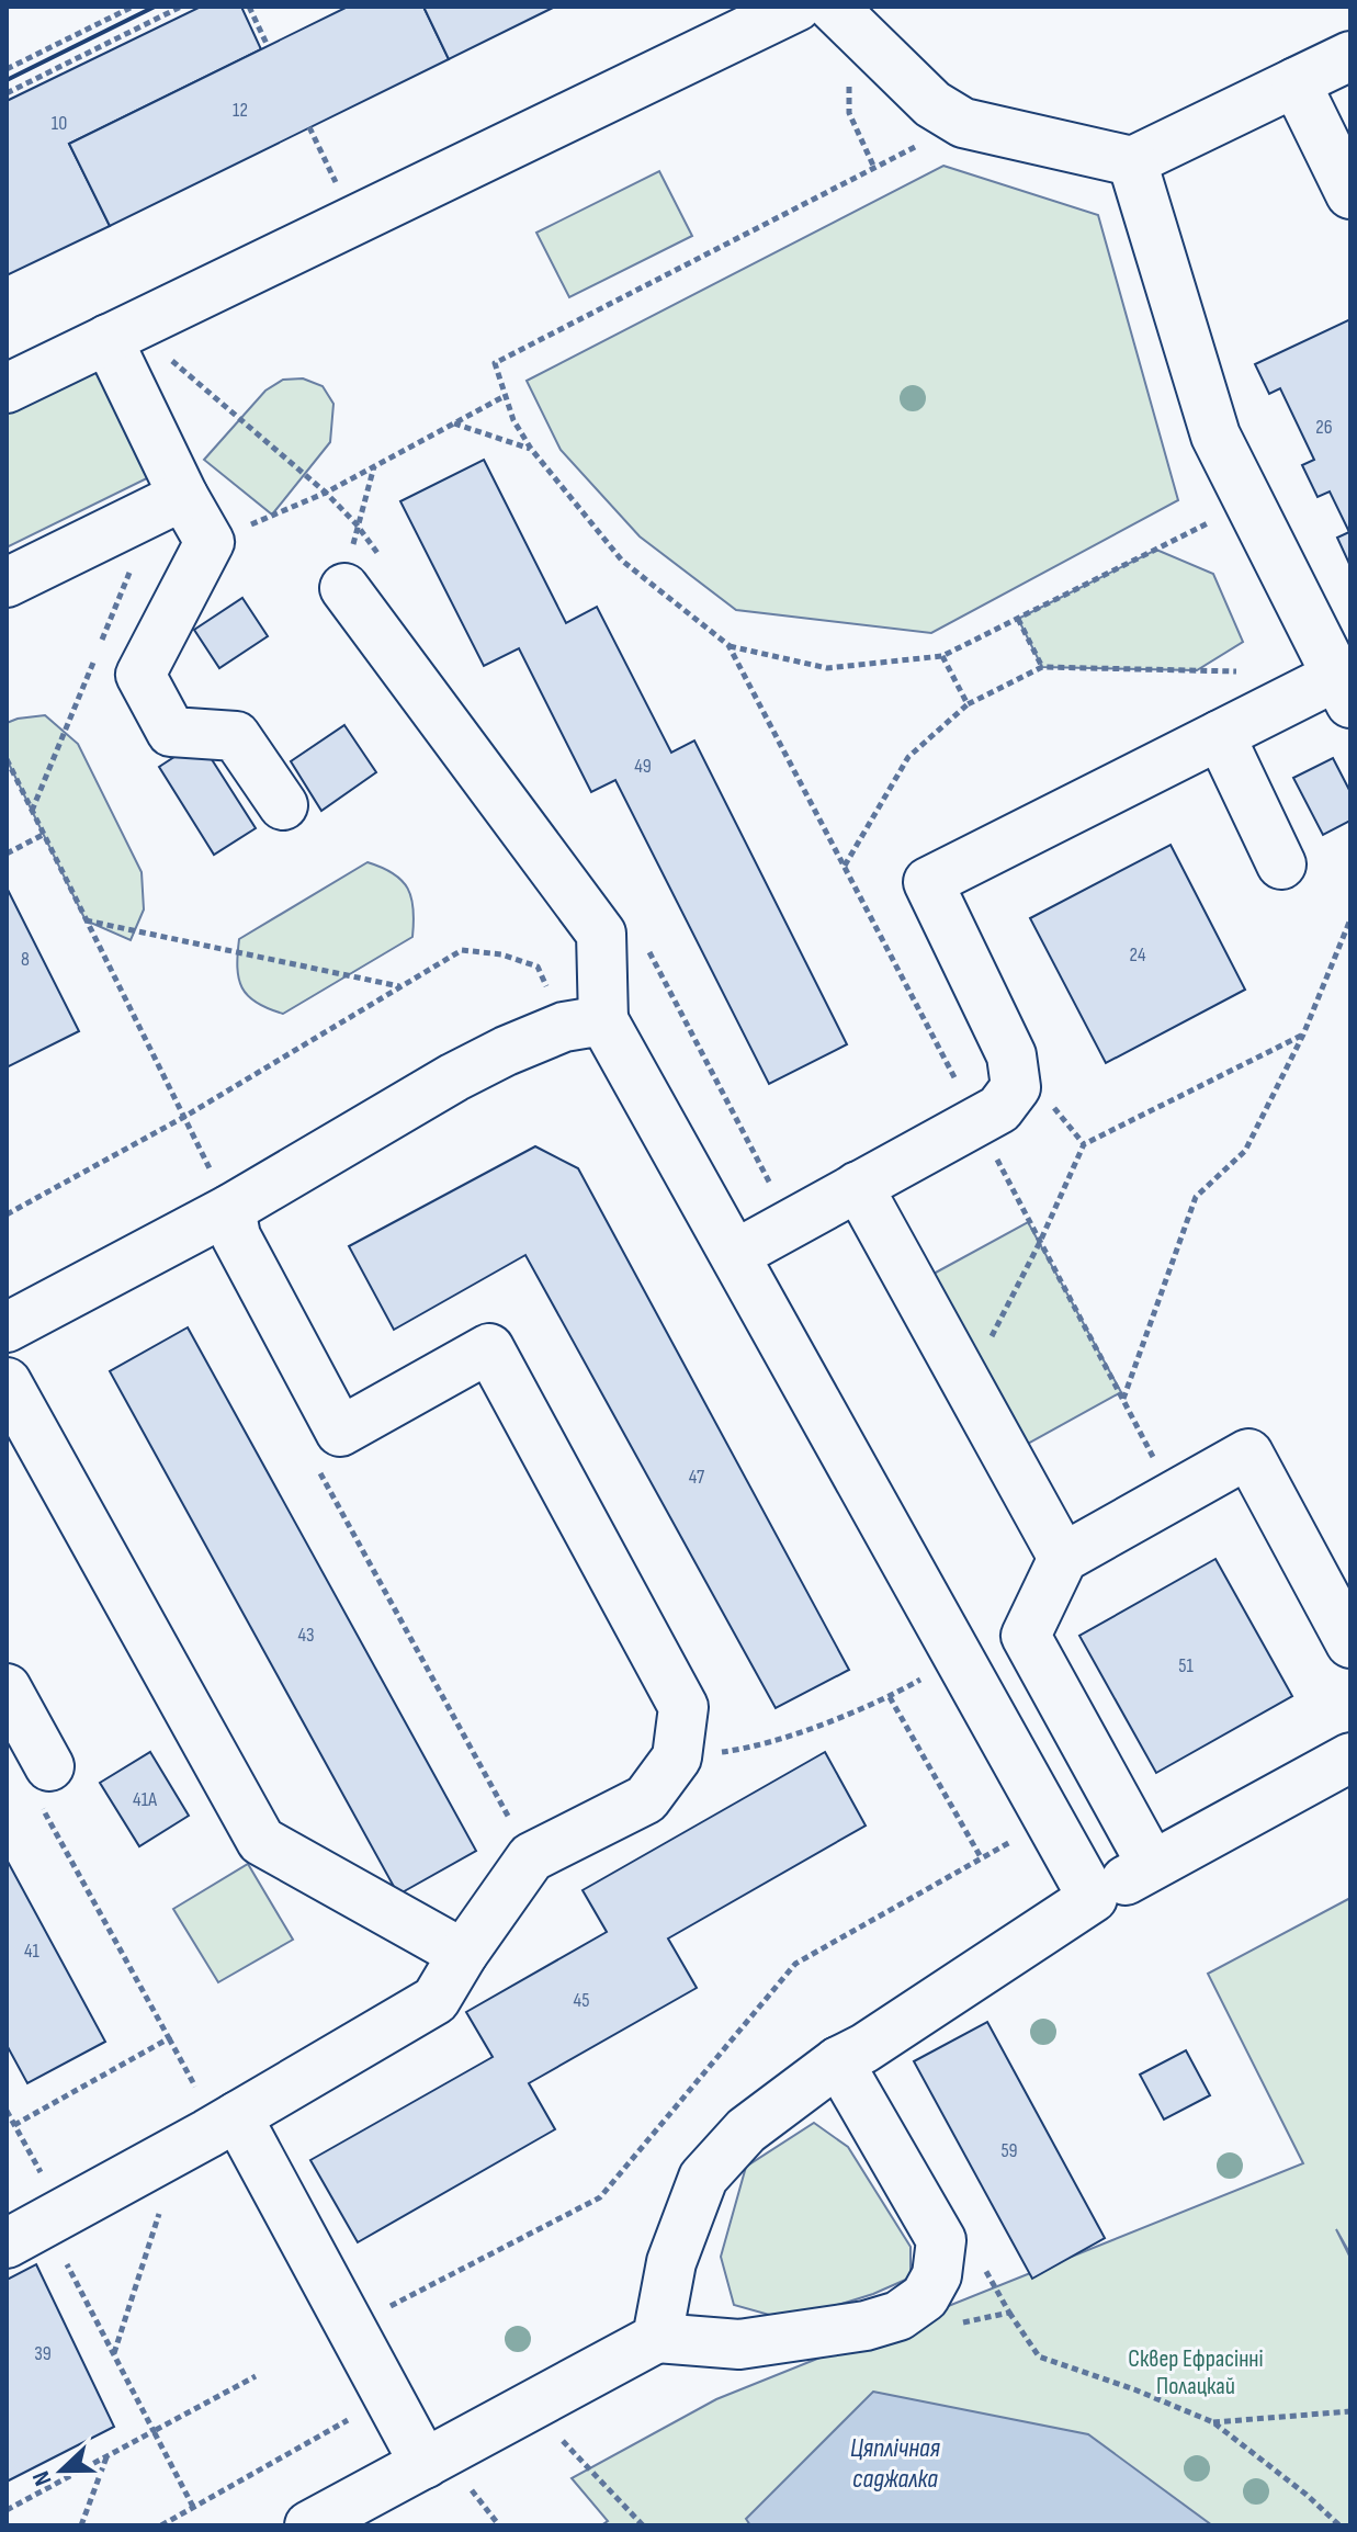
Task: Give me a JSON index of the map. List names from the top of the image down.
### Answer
{
  "water": ["Цяплічная саджалка"],
  "parks": ["Сквер Ефрасінні Полацкай"],
  "house_numbers": [
    "12",
    "10",
    "26",
    "49",
    "24",
    "8",
    "47",
    "43",
    "51",
    "41А",
    "41",
    "45",
    "59",
    "39"
  ],
  "north": "left"
}
